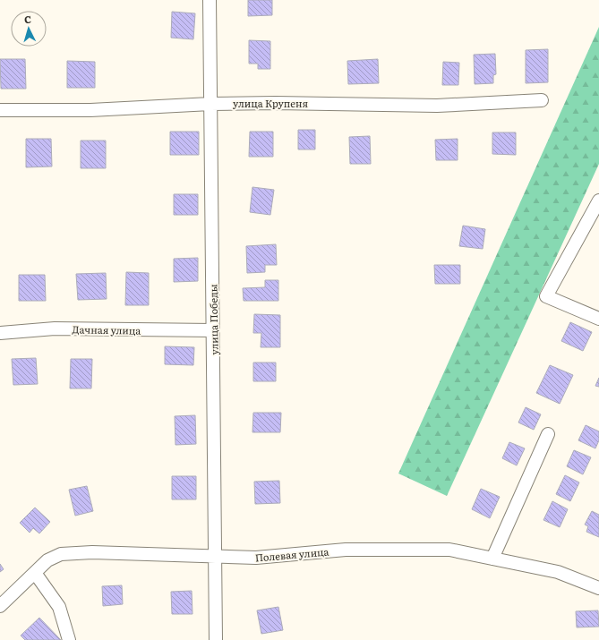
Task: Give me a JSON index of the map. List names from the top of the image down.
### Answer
{
  "streets": {
    "street": [
      "улица Крупеня",
      "улица Победы",
      "Дачная улица",
      "Полевая улица"
    ]
  },
  "crossings": [
    ["улица Крупеня", "улица Победы"],
    ["улица Победы", "Дачная улица"],
    ["улица Победы", "Полевая улица"]
  ],
  "north": "top"
}
